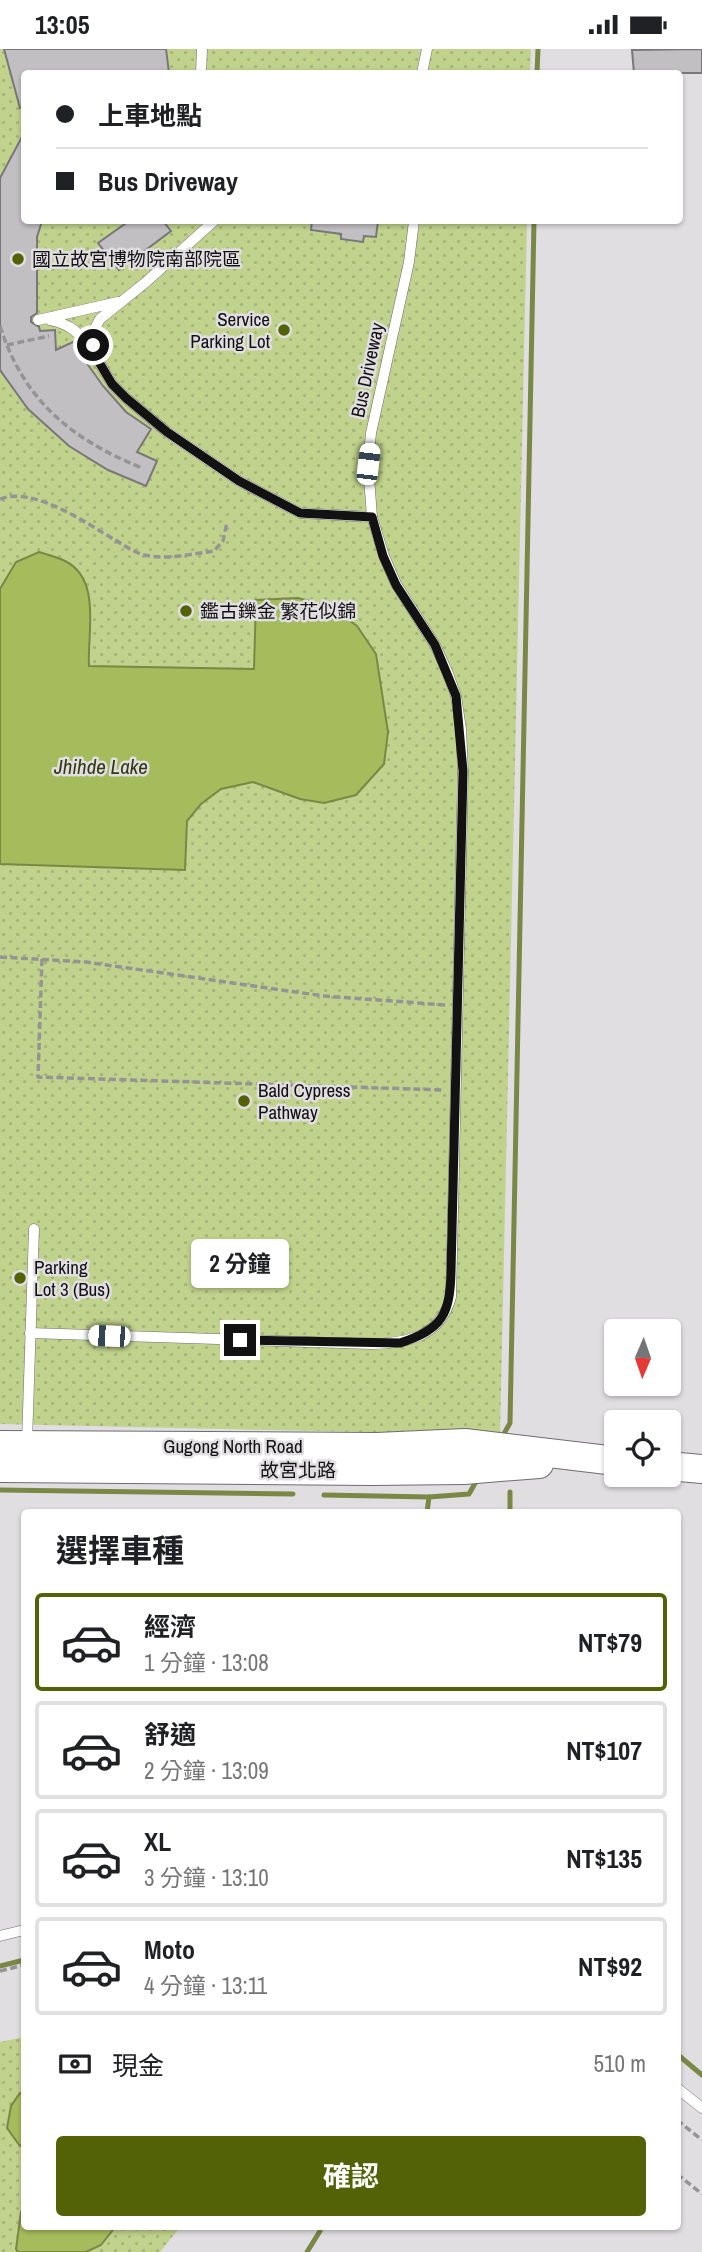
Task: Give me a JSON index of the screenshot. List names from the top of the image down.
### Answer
{
  "streets": {
    "street": ["故宮北路"],
    "lane": ["Bus Driveway"]
  },
  "water": ["Jhihde Lake"],
  "places": [
    "國立故宮博物院南部院區",
    "Service Parking Lot",
    "鑑古鑠金 繁花似錦",
    "Bald Cypress Pathway",
    "Parking Lot 3 (Bus)"
  ],
  "north": "bottom",
  "page": {
    "status": "13:05",
    "banner": ["上車地點", "Bus Driveway"],
    "bubble": "2 分鐘",
    "heading": "選擇車種",
    "list": [
      {
        "name": "經濟",
        "note": "1 分鐘 · 13:08",
        "value": "NT$79"
      },
      {
        "name": "舒適",
        "note": "2 分鐘 · 13:09",
        "value": "NT$107"
      },
      {
        "name": "XL",
        "note": "3 分鐘 · 13:10",
        "value": "NT$135"
      },
      {
        "name": "Moto",
        "note": "4 分鐘 · 13:11",
        "value": "NT$92"
      }
    ],
    "pay": ["現金", "510 m"],
    "buttons": "確認"
  }
}
